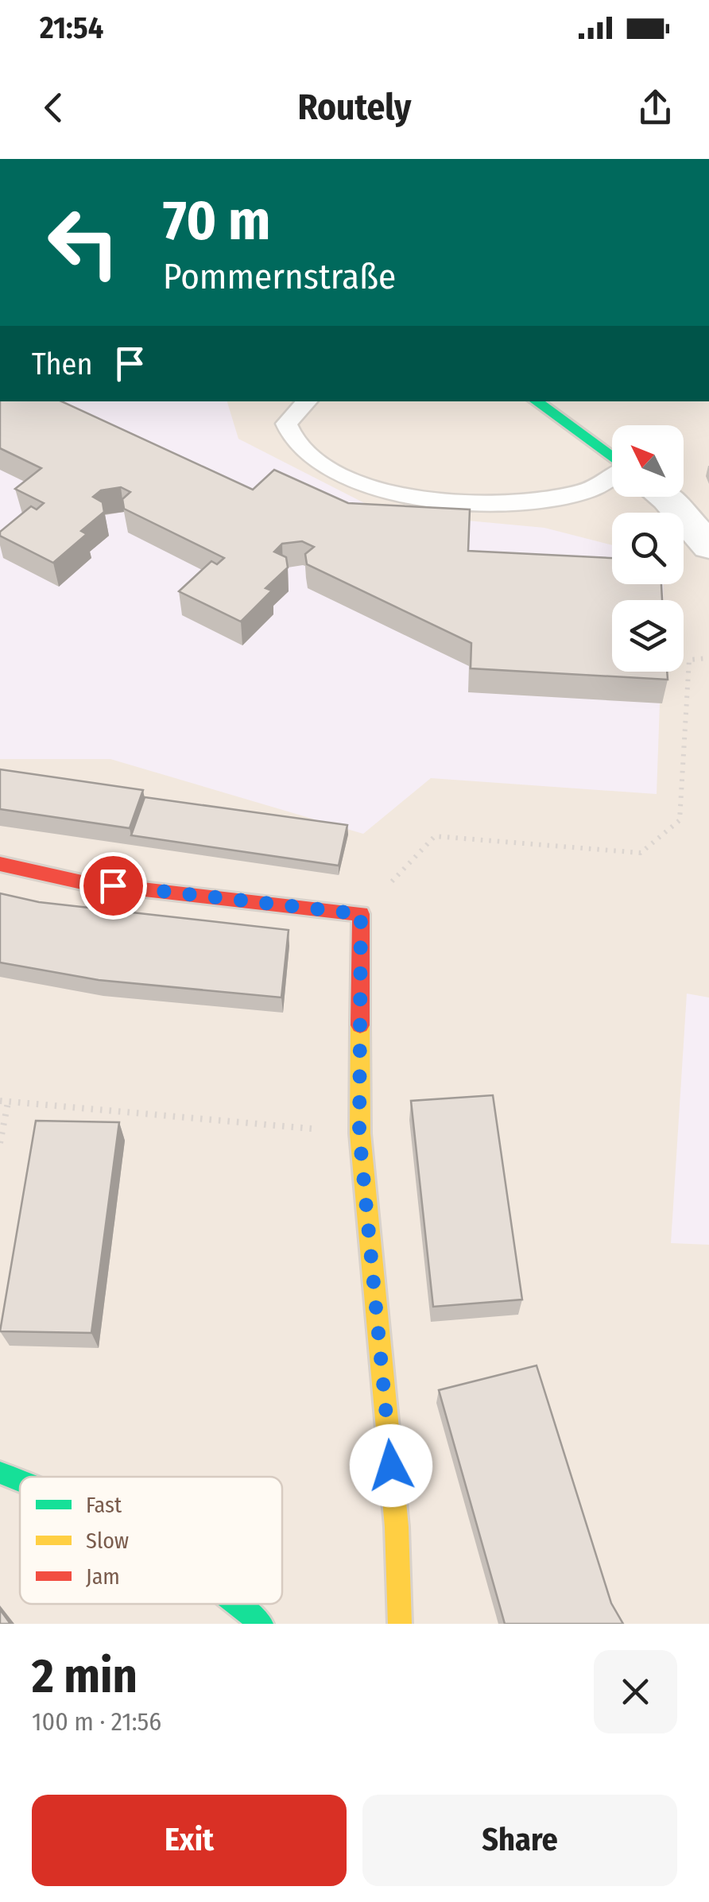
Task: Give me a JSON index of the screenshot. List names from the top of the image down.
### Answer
{
  "legend": ["Fast", "Slow", "Jam"],
  "north": "top left",
  "page": {
    "status": "21:54",
    "header": "Routely",
    "turn": ["70 m", "Pommernstraße"],
    "then": "Then",
    "heading": ["2 min", "100 m · 21:56"],
    "buttons": ["Exit", "Share"]
  }
}
